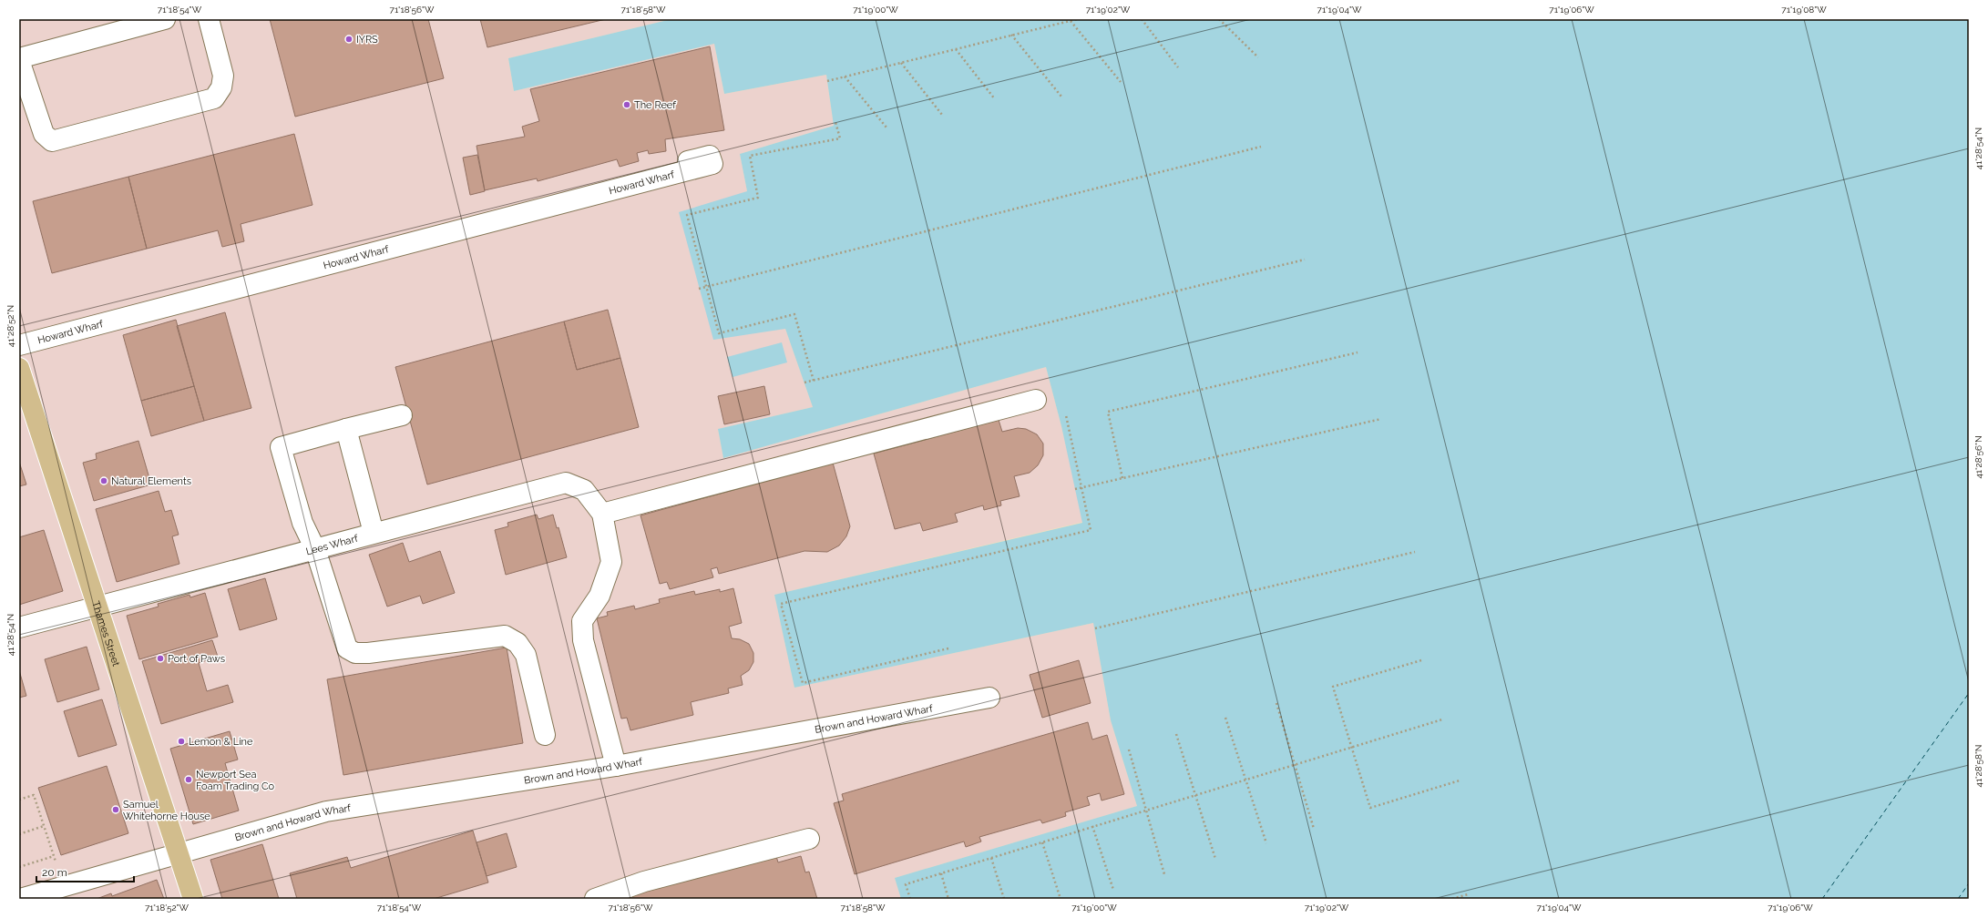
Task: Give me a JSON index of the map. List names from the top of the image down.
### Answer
{
  "streets": {
    "main road": ["Thames Street"],
    "street": ["Howard Wharf", "Lees Wharf", "Brown and Howard Wharf"]
  },
  "crossings": [
    ["Lees Wharf", "Thames Street"],
    ["Thames Street", "Brown and Howard Wharf"]
  ],
  "places": [
    "IYRS",
    "The Reef",
    "Natural Elements",
    "Port of Paws",
    "Lemon & Line",
    "Newport Sea Foam Trading Co",
    "Samuel Whitehorne House"
  ],
  "scale_bar": "20 m",
  "coordinates": [
    "71°18'54\"W",
    "71°18'56\"W",
    "71°18'58\"W",
    "71°19'00\"W",
    "71°19'02\"W",
    "71°19'04\"W",
    "71°19'06\"W",
    "71°19'08\"W",
    "41°28'54\"N",
    "41°28'52\"N",
    "41°28'56\"N",
    "41°28'58\"N",
    "71°18'52\"W"
  ]
}
